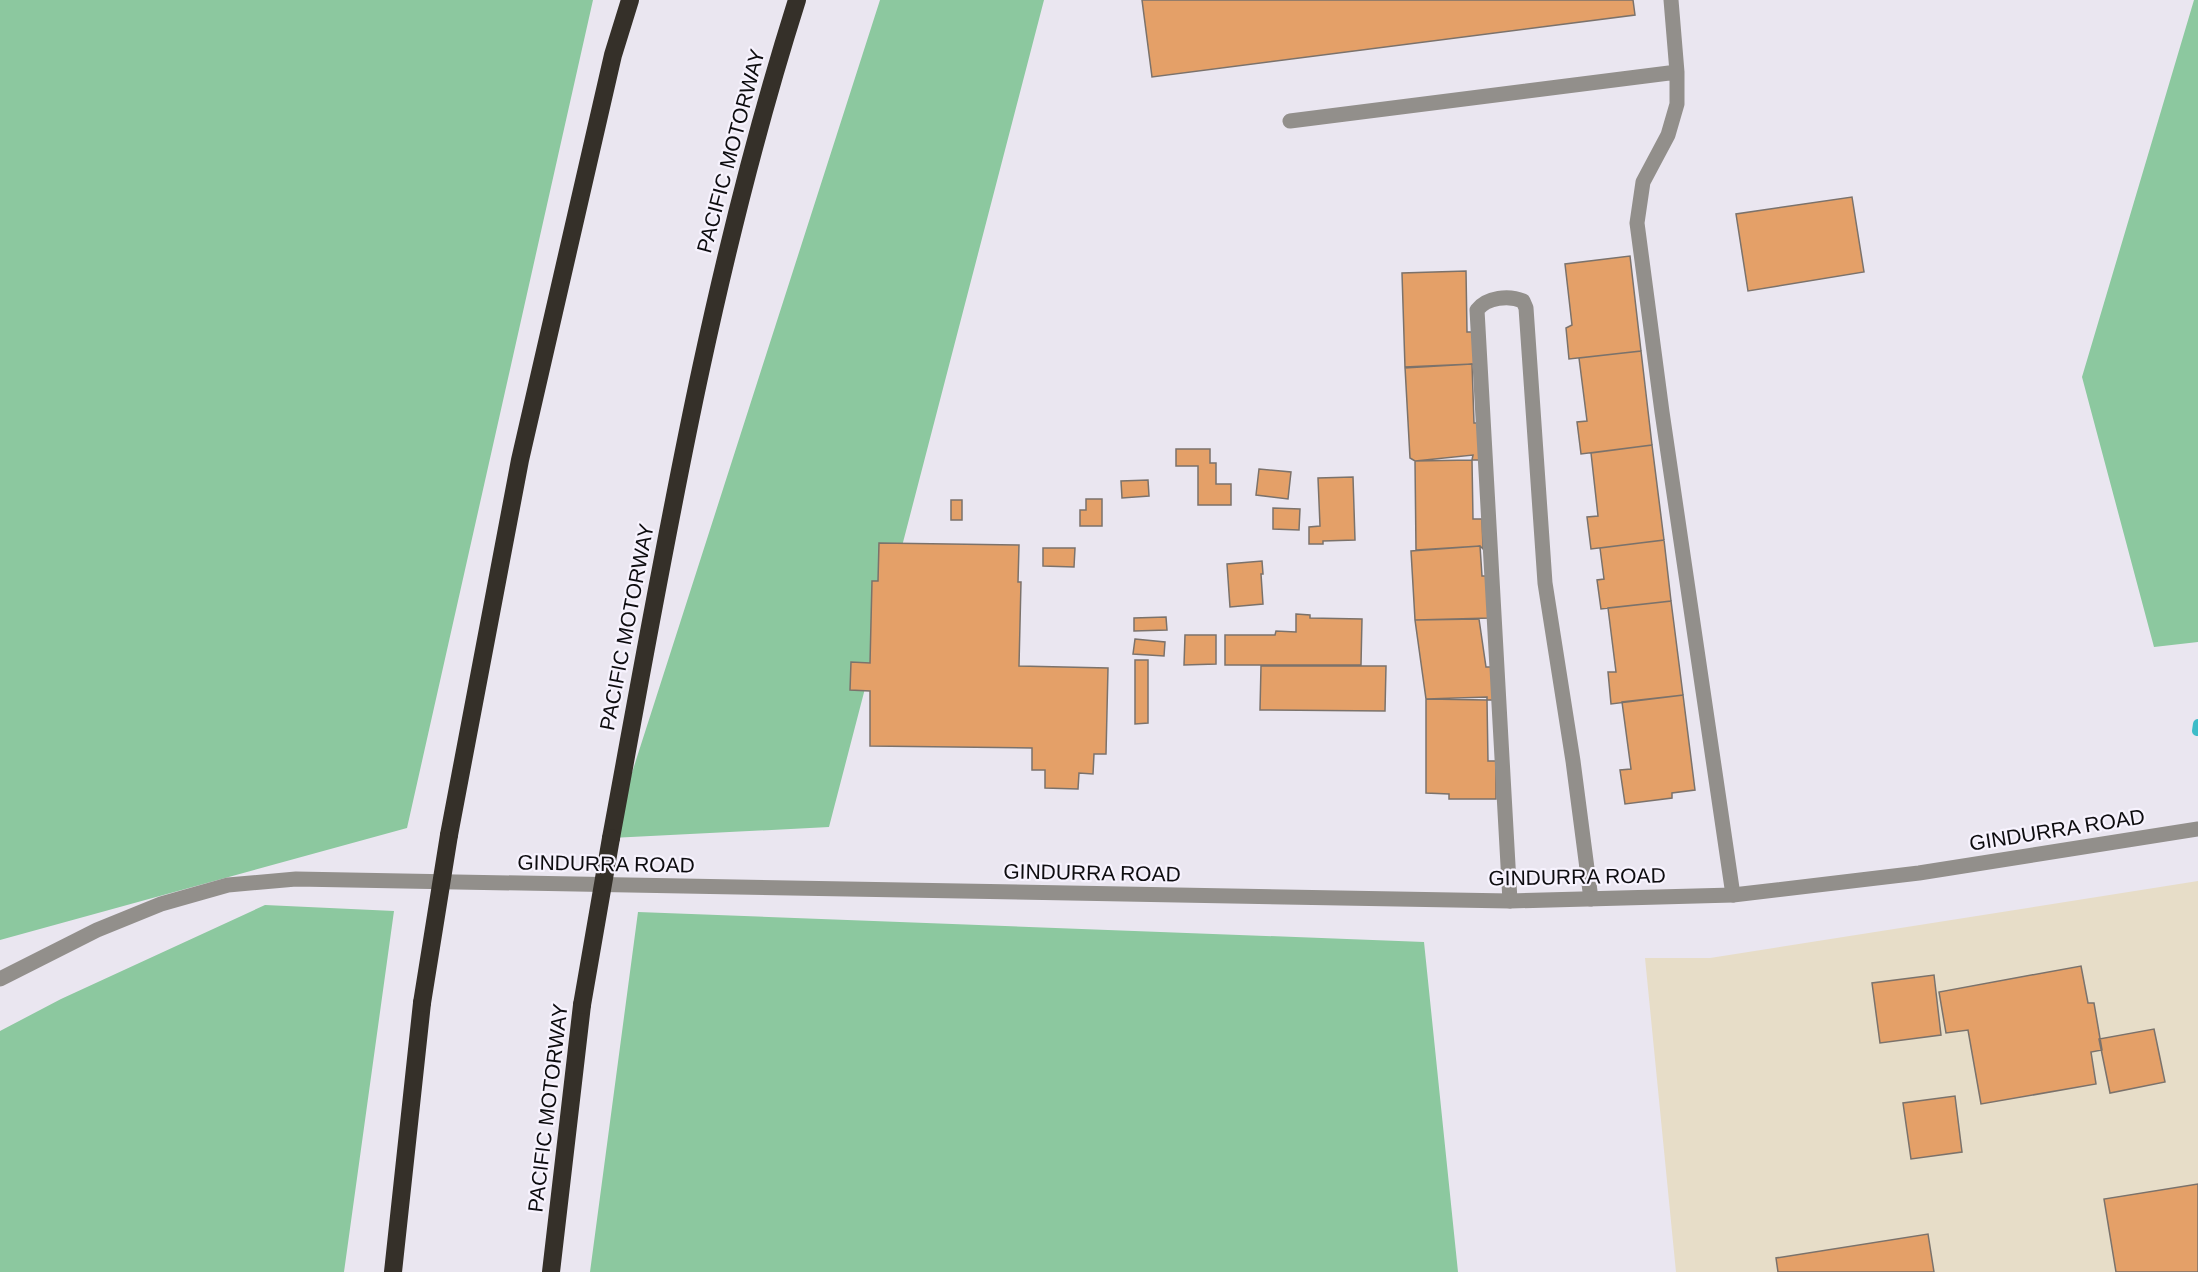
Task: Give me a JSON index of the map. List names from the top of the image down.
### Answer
{
  "streets": {
    "highway": ["PACIFIC MOTORWAY"],
    "street": ["GINDURRA ROAD"]
  }
}
